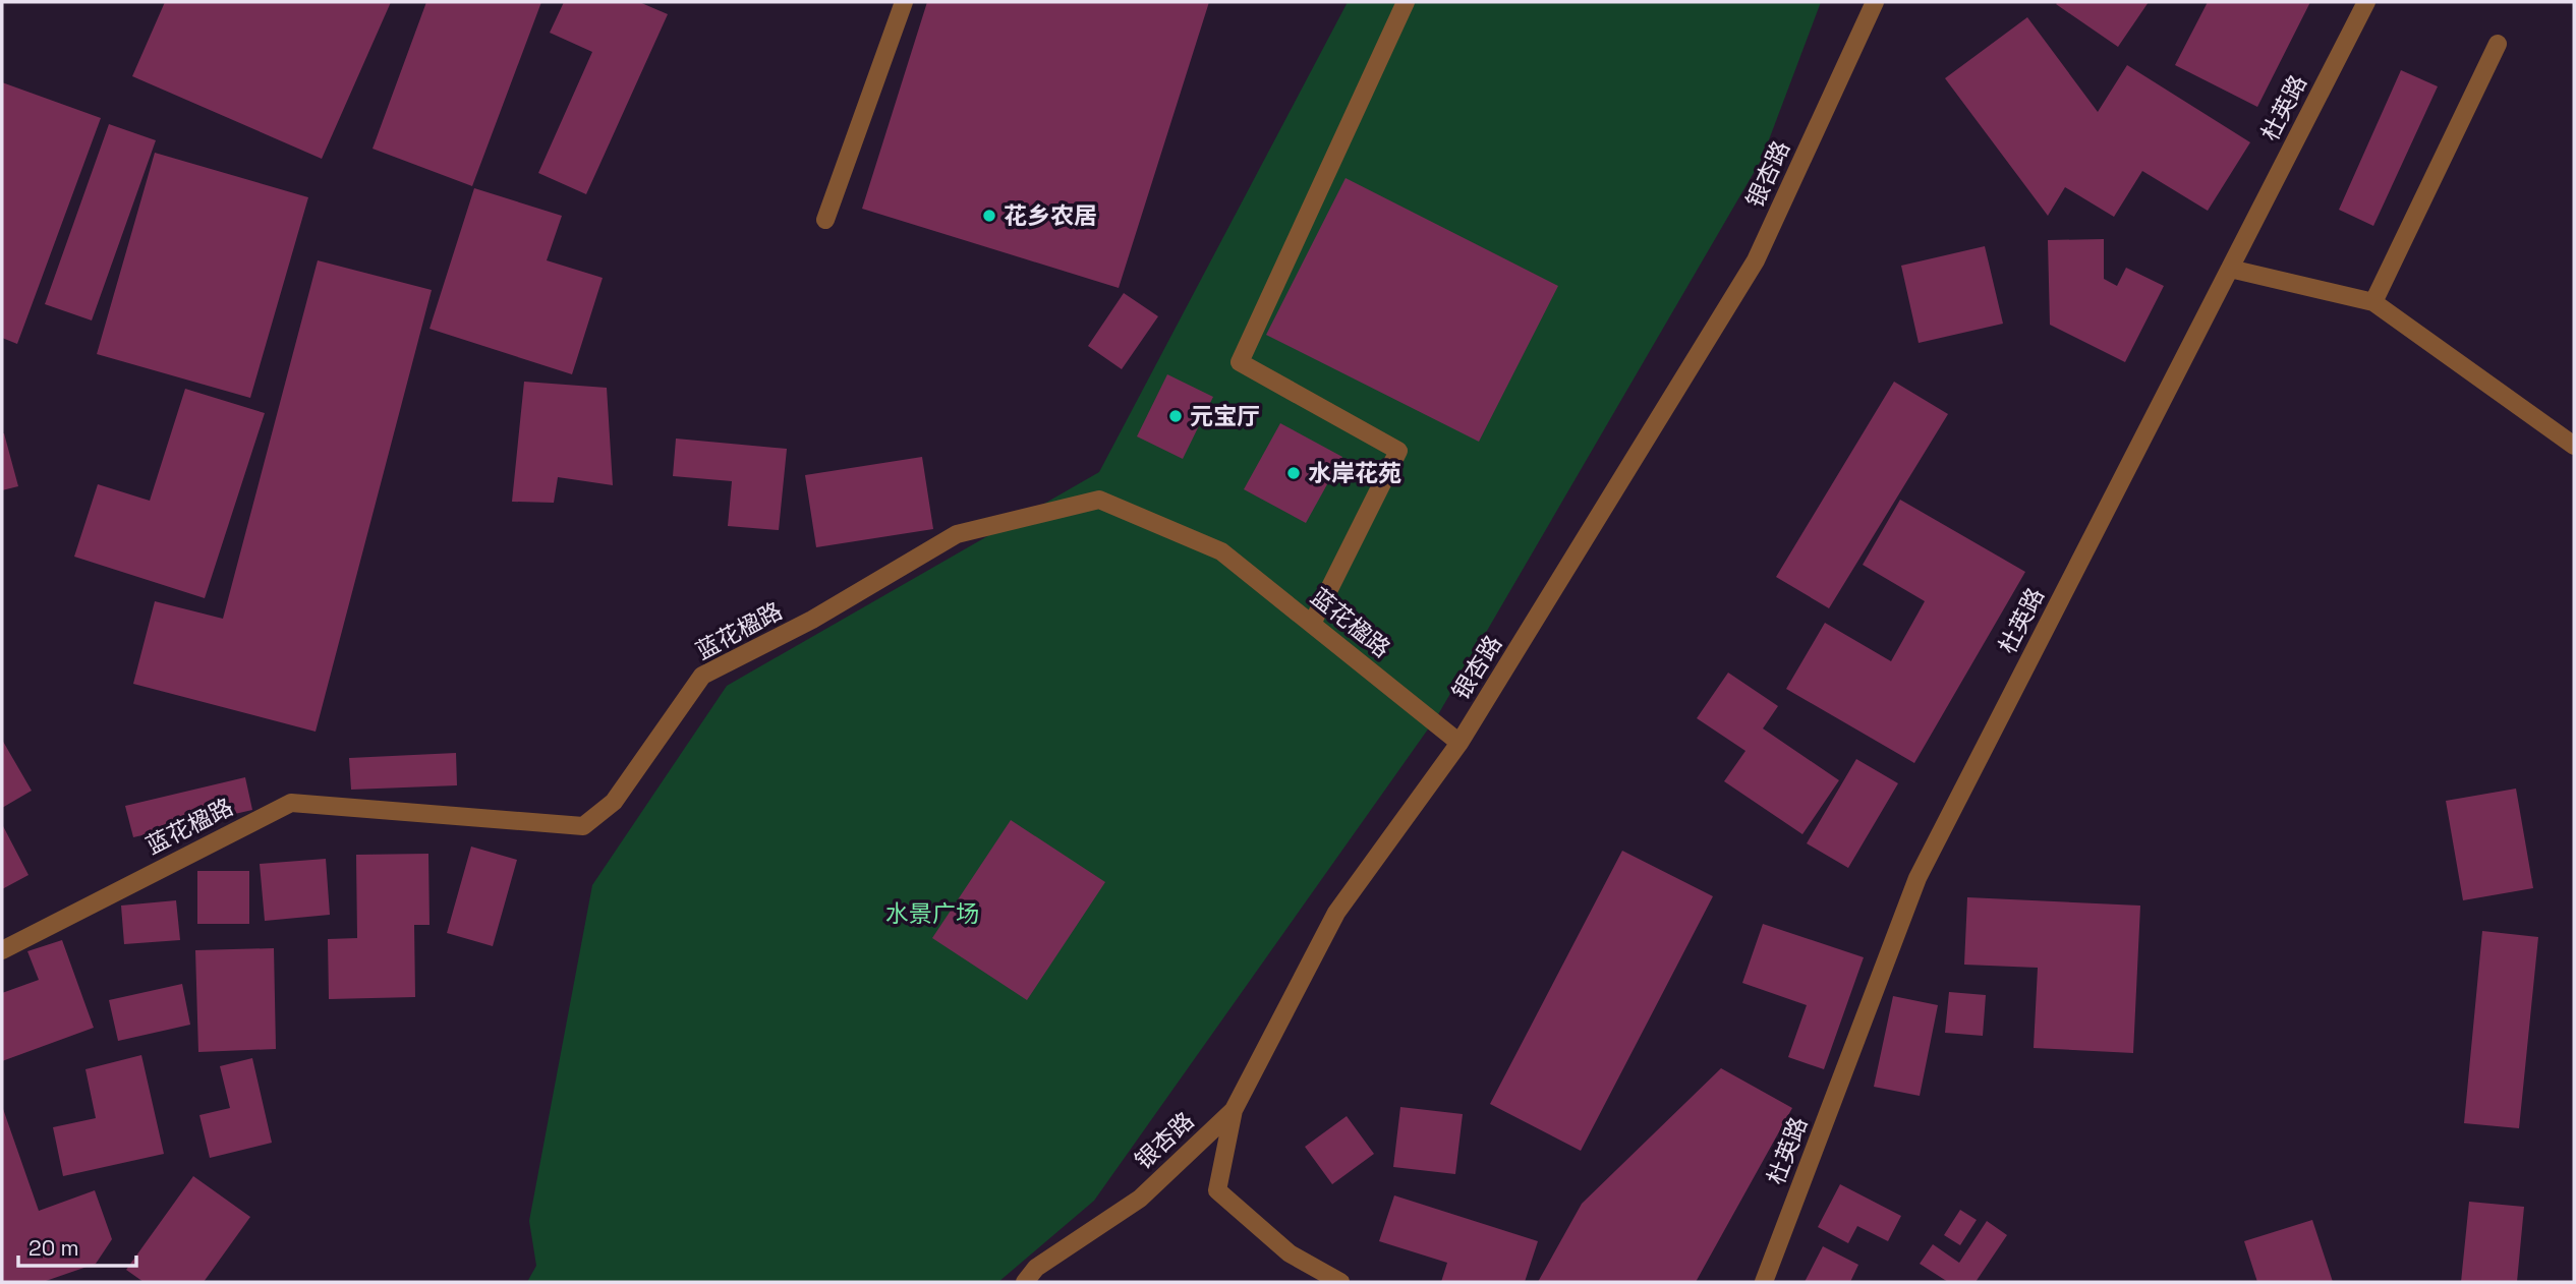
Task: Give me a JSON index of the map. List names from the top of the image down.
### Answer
{
  "streets": {
    "street": ["杜英路", "银杏路", "蓝花楹路"]
  },
  "crossings": [
    ["银杏路", "蓝花楹路"]
  ],
  "parks": ["水景广场"],
  "places": ["花乡农居", "元宝厅", "水岸花苑"],
  "scale_bar": "20 m"
}
